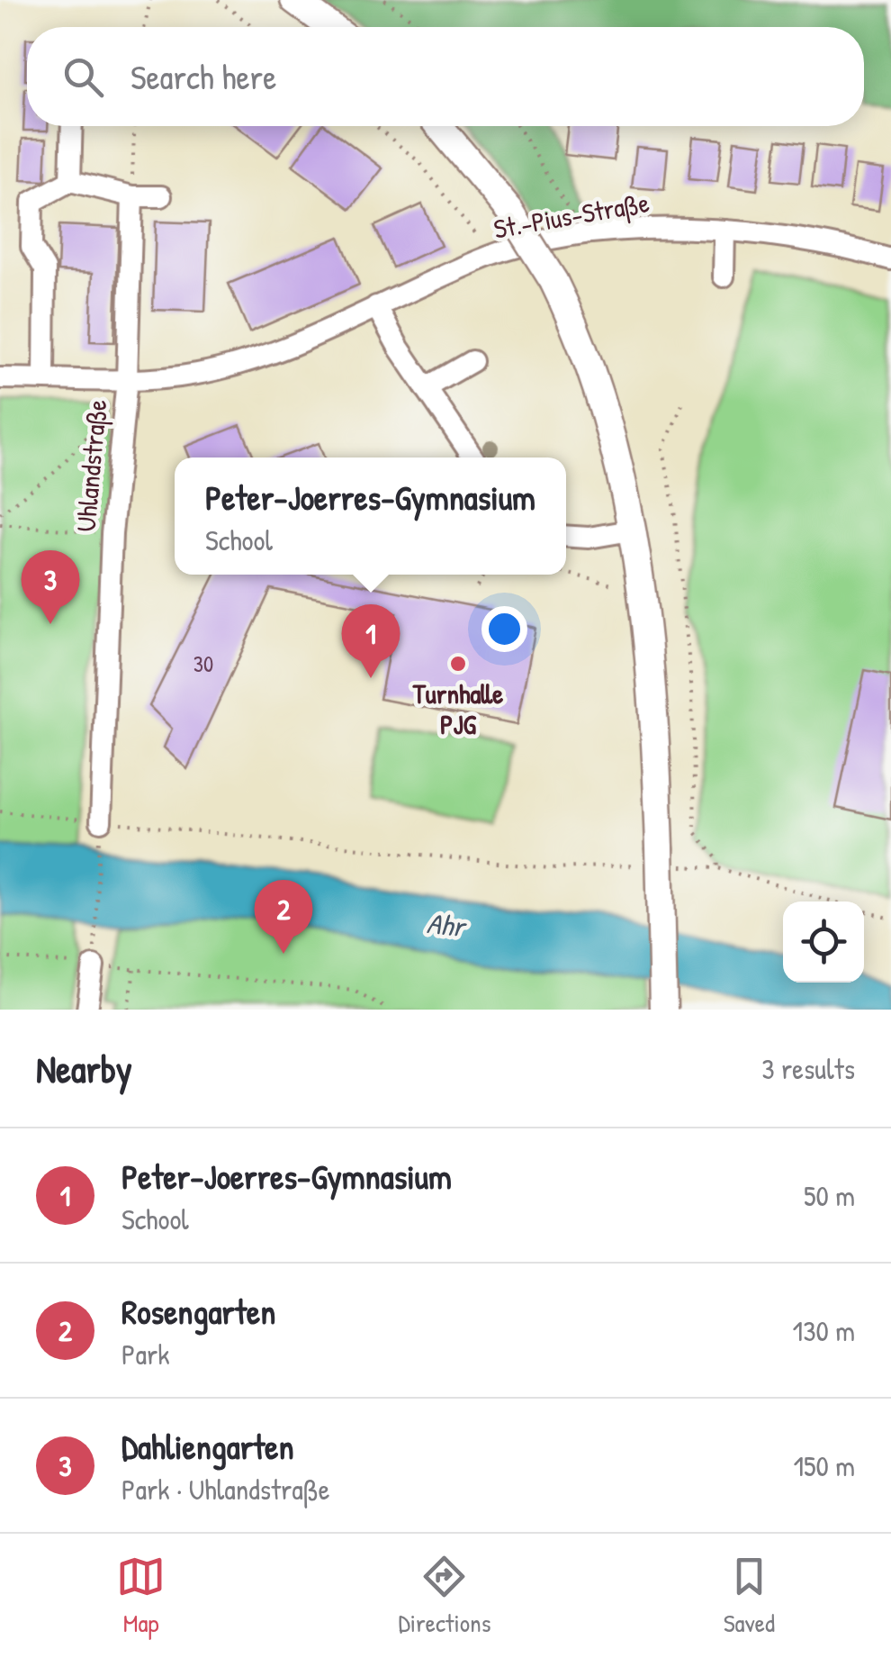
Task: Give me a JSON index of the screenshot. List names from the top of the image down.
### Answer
{
  "streets": {
    "street": ["St.-Pius-Straße", "Uhlandstraße"]
  },
  "crossings": [
    ["St.-Pius-Straße", "Uhlandstraße"]
  ],
  "water": ["Ahr"],
  "places": ["Turnhalle PJG"],
  "house_numbers": ["30"],
  "page": {
    "search": "Search here",
    "popup": ["Peter-Joerres-Gymnasium", "School"],
    "pins": ["3", "1", "2"],
    "heading": ["Nearby", "3 results"],
    "list": [
      {
        "mark": "1",
        "name": "Peter-Joerres-Gymnasium",
        "note": "School",
        "value": "50 m"
      },
      {
        "mark": "2",
        "name": "Rosengarten",
        "note": "Park",
        "value": "130 m"
      },
      {
        "mark": "3",
        "name": "Dahliengarten",
        "note": "Park · Uhlandstraße",
        "value": "150 m"
      }
    ],
    "nav": ["Map", "Directions", "Saved"]
  }
}
